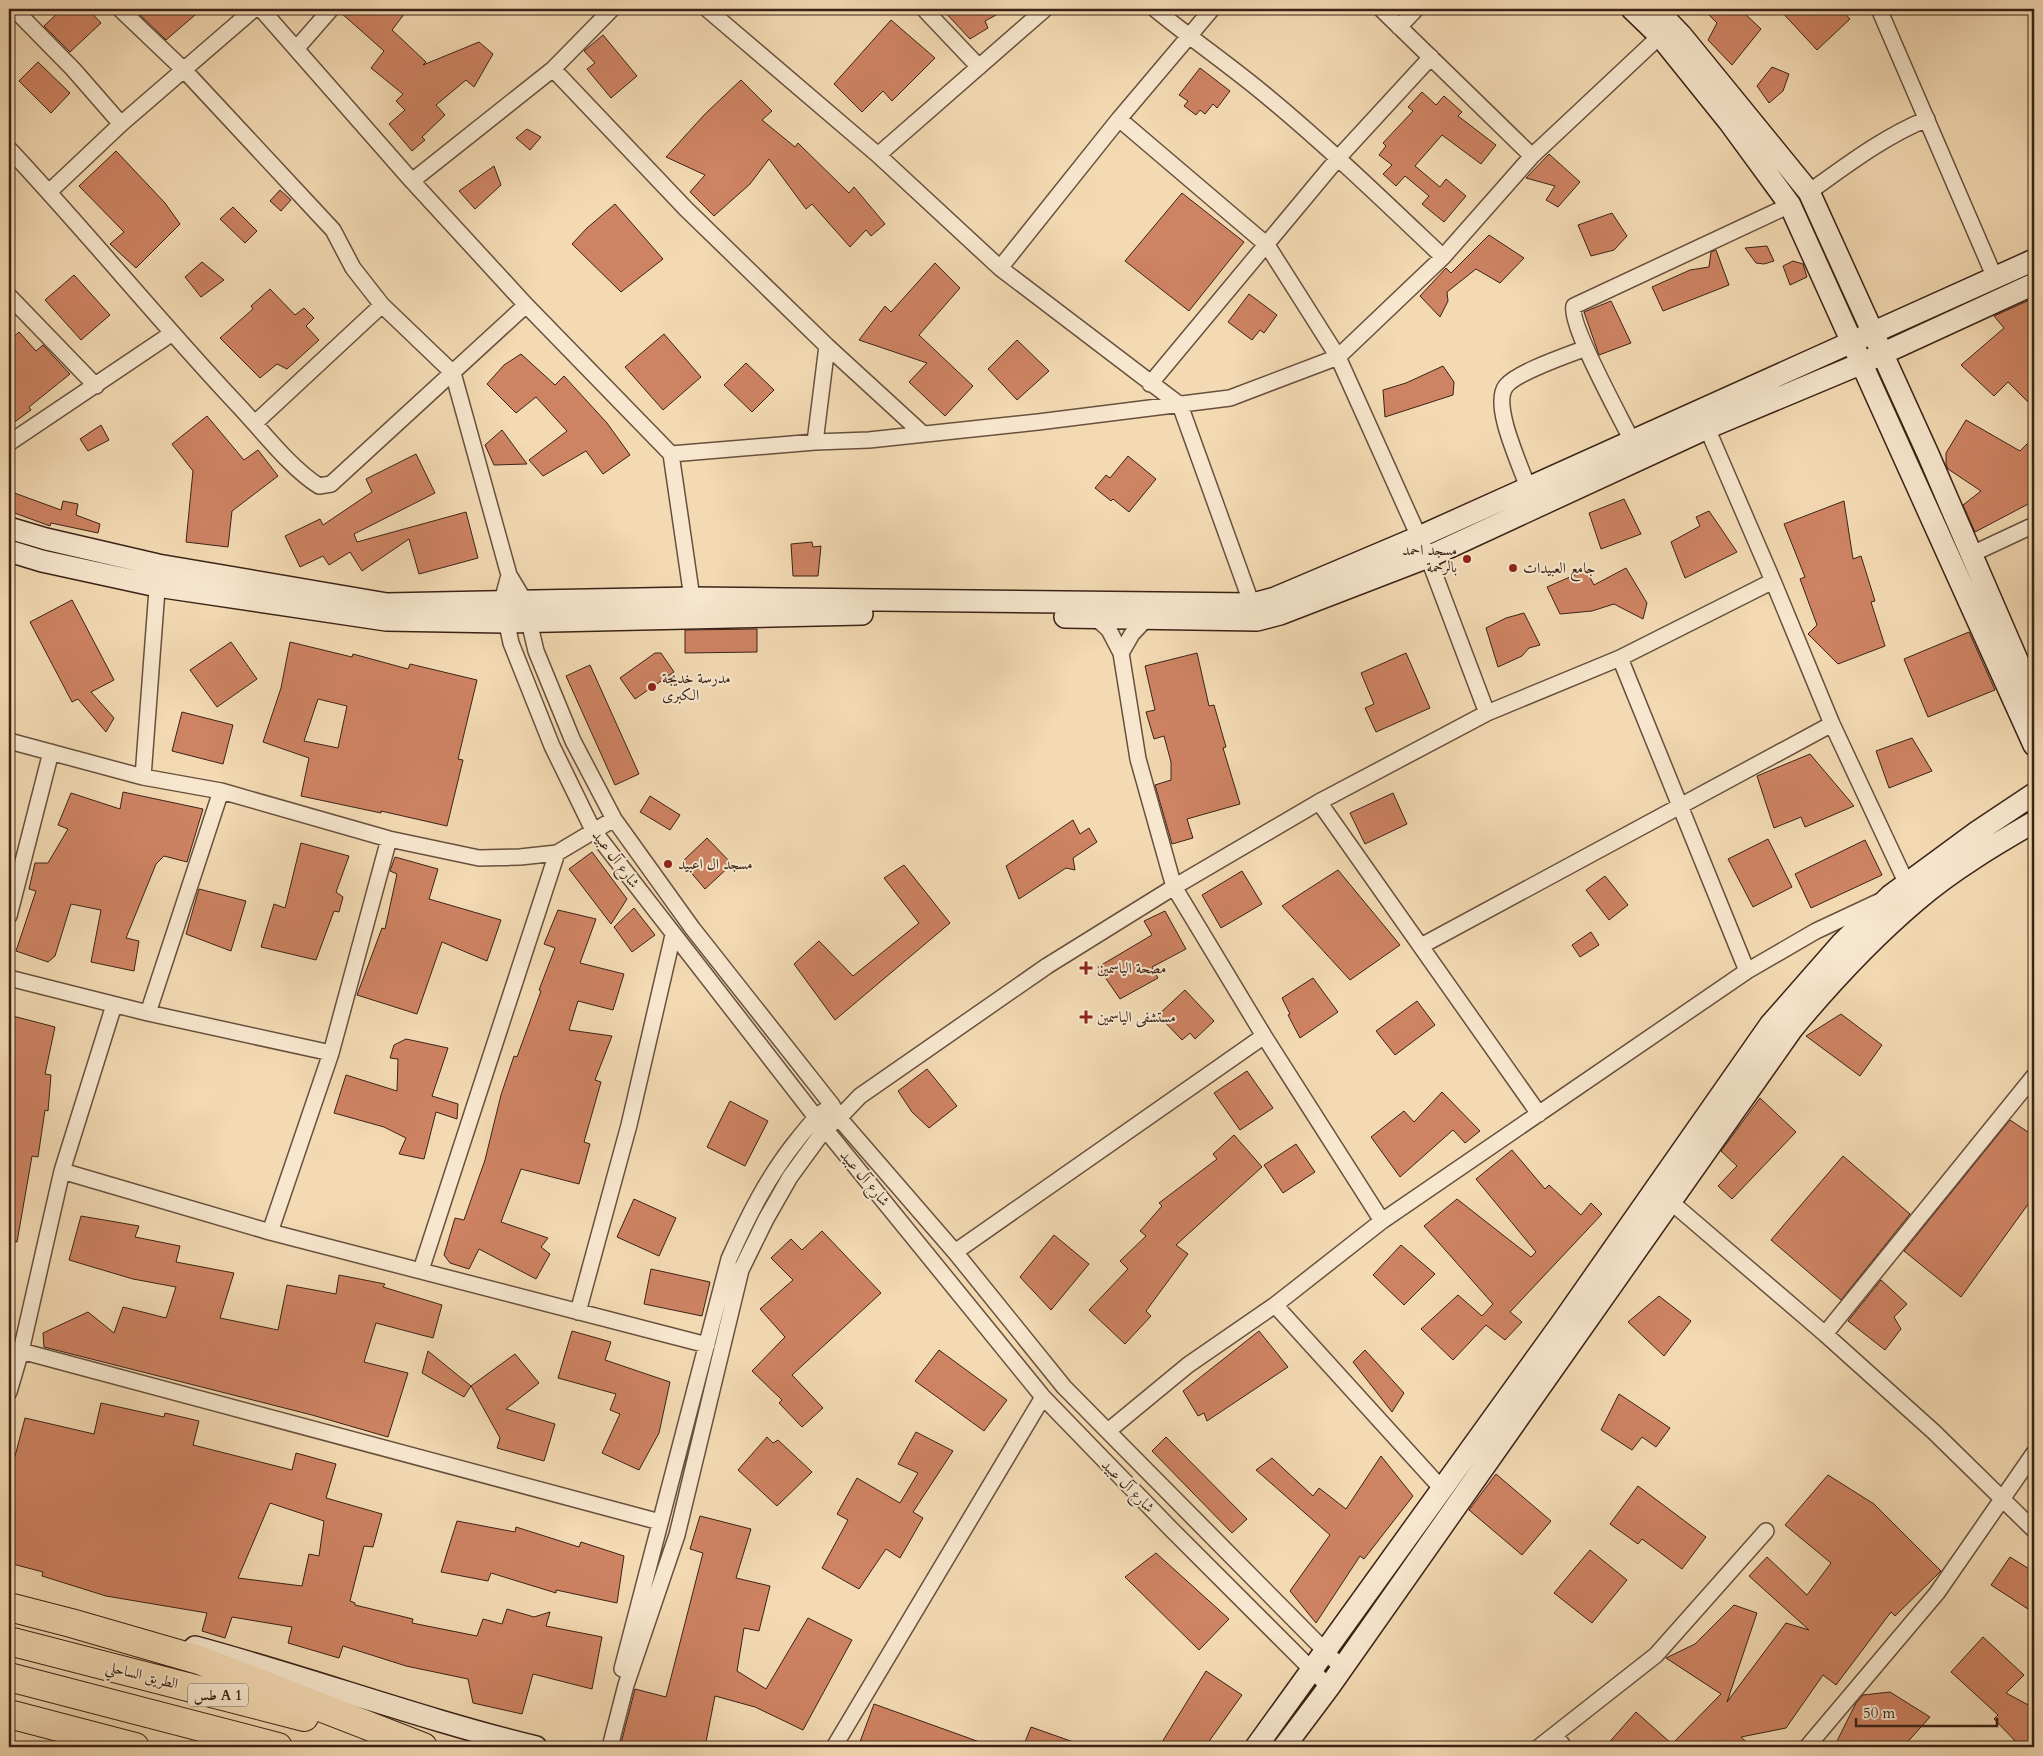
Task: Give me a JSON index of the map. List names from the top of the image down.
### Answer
{
  "streets": {
    "highway": ["الطريق الساحلي", "طس A 1"],
    "street": ["شارع آل عبيد"]
  },
  "places": {
    "other": [
      "مسجد احمد بالرحمة",
      "جامع العبيدات",
      "مدرسة خديجة الكبرى",
      "مسجد ال اعبيد"
    ],
    "health": ["مصحة الياسمين", "مستشفى الياسمين"]
  },
  "scale_bar": "50 m"
}
